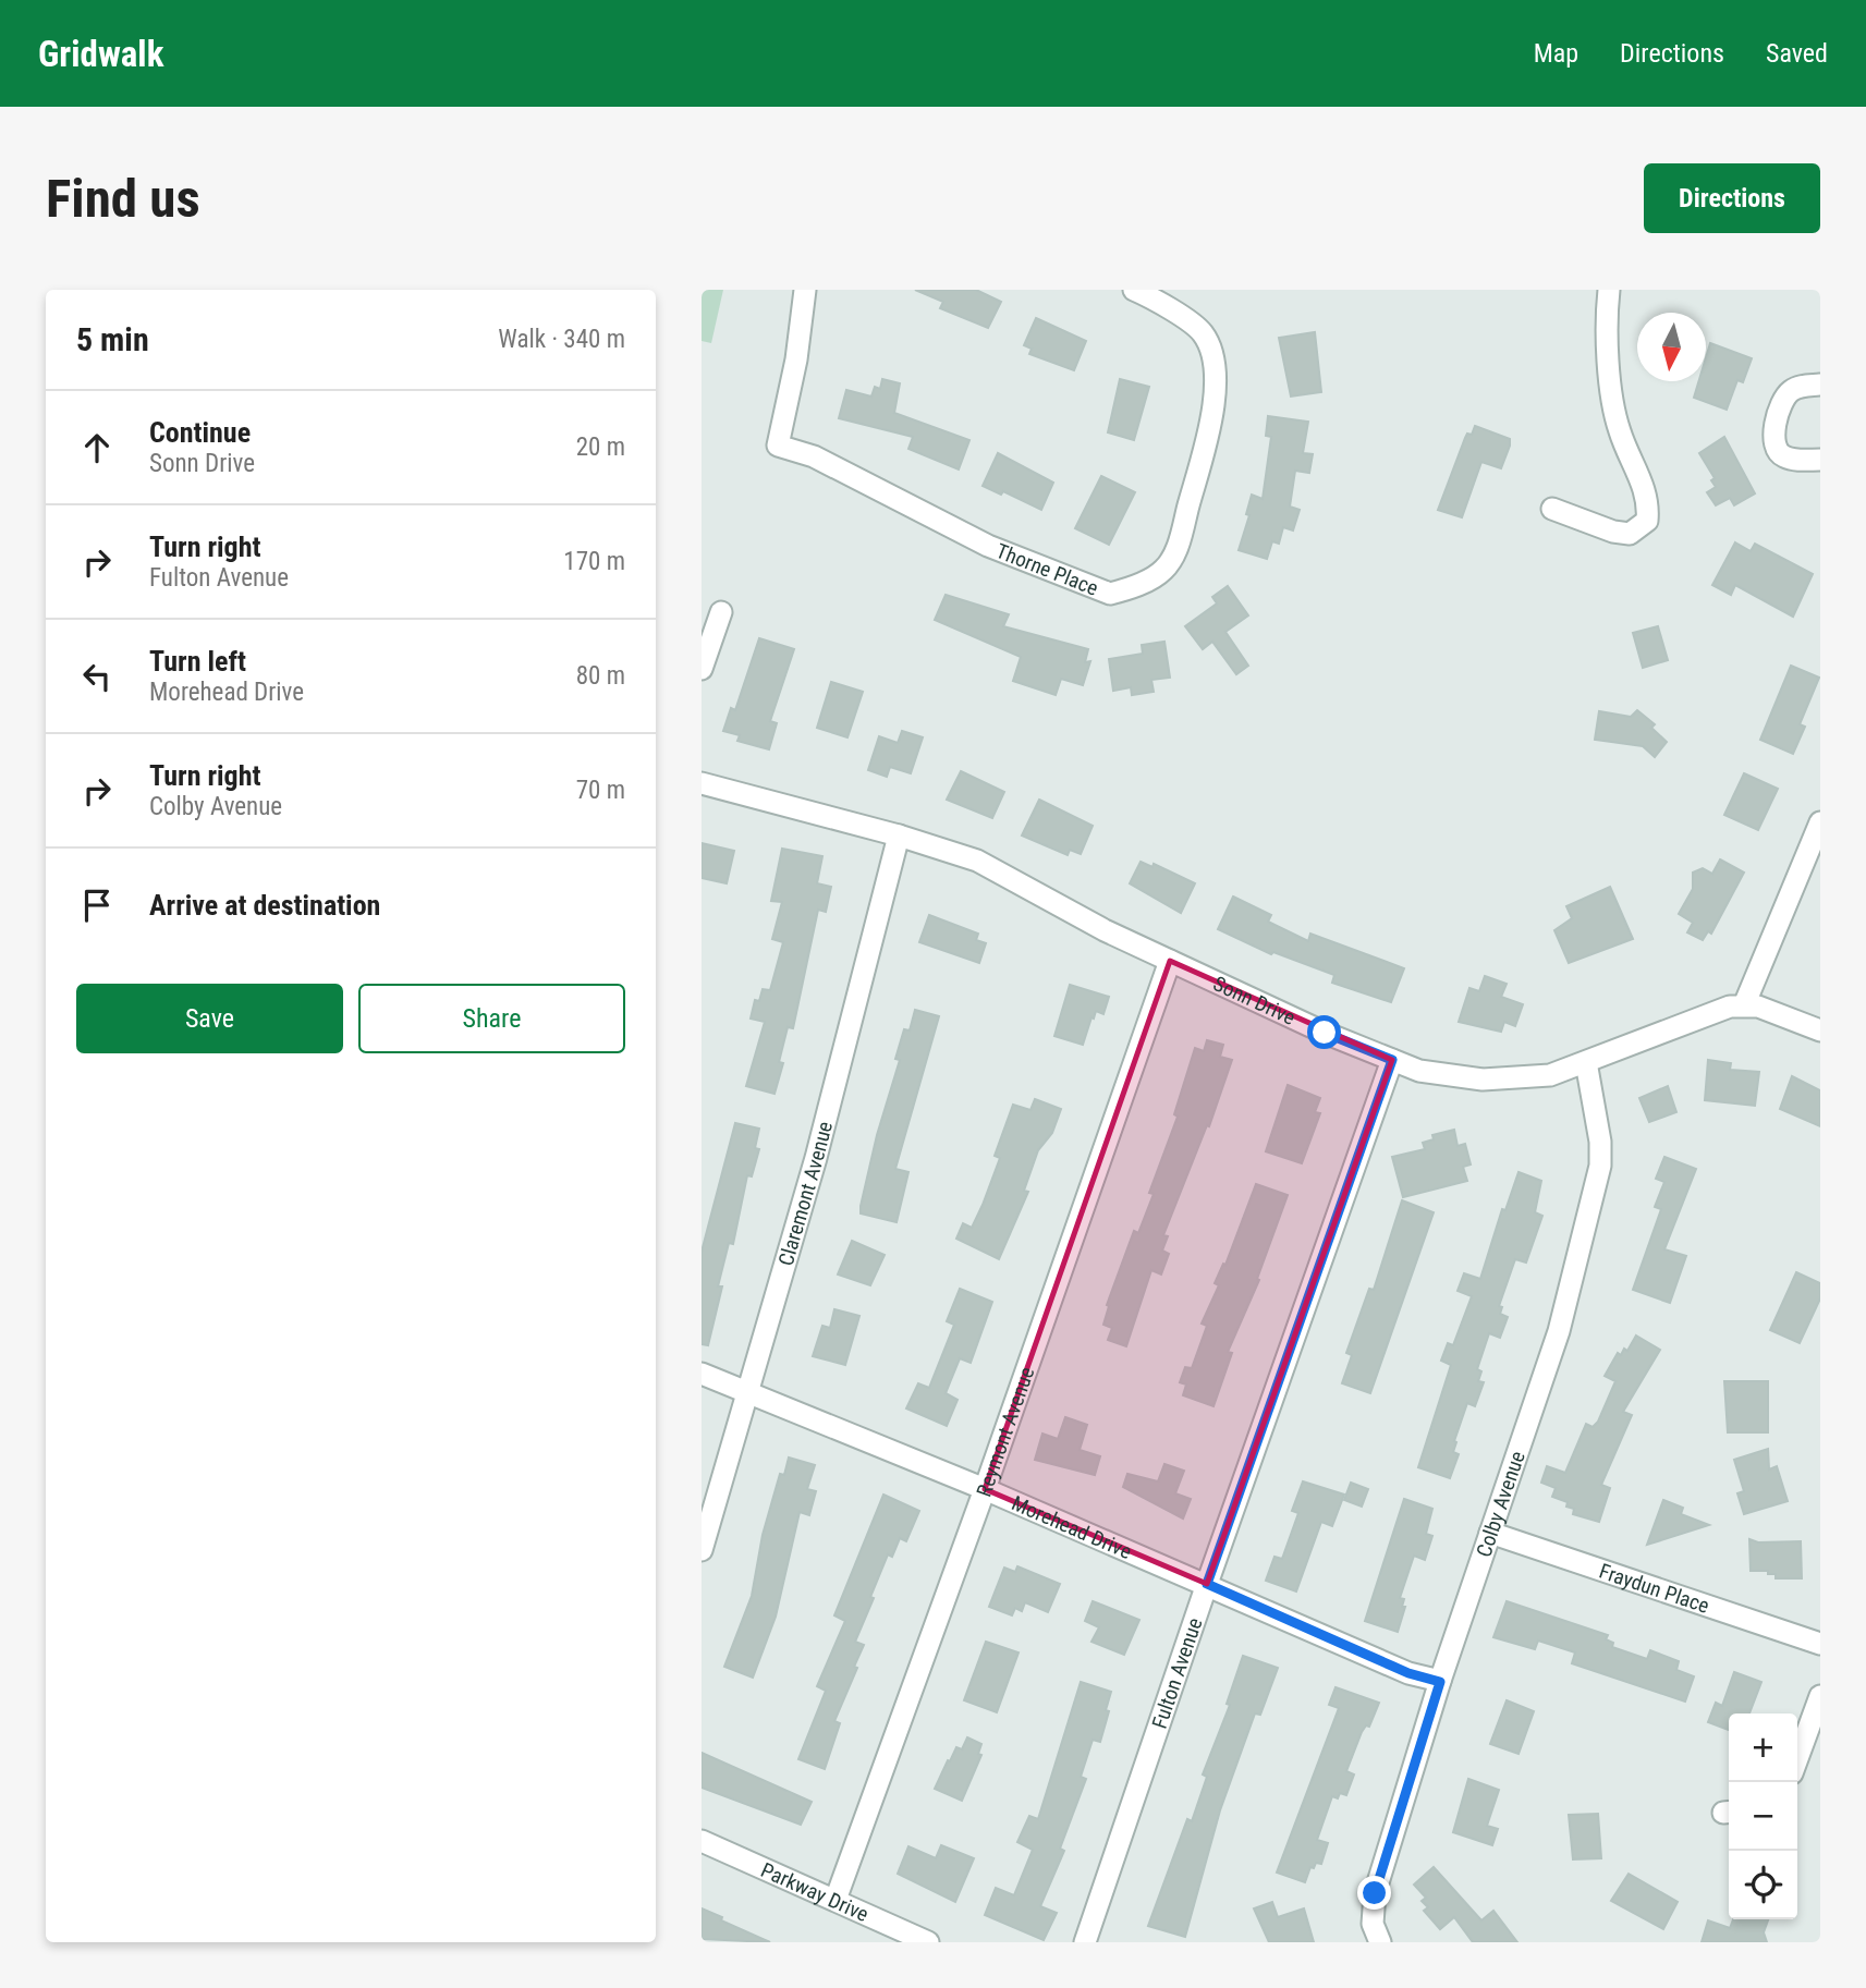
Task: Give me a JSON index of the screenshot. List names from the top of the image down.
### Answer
{
  "streets": {
    "street": [
      "Thorne Place",
      "Sonn Drive",
      "Claremont Avenue",
      "Reymont Avenue",
      "Colby Avenue",
      "Morehead Drive",
      "Fraydun Place",
      "Fulton Avenue",
      "Parkway Drive"
    ]
  },
  "crossings": [
    ["Sonn Drive", "Claremont Avenue"],
    ["Sonn Drive", "Reymont Avenue"],
    ["Sonn Drive", "Colby Avenue"],
    ["Sonn Drive", "Fulton Avenue"],
    ["Claremont Avenue", "Morehead Drive"],
    ["Reymont Avenue", "Morehead Drive"],
    ["Reymont Avenue", "Parkway Drive"],
    ["Colby Avenue", "Morehead Drive"],
    ["Colby Avenue", "Fraydun Place"],
    ["Morehead Drive", "Fulton Avenue"]
  ],
  "north": "bottom",
  "page": {
    "header": "Gridwalk",
    "nav": ["Map", "Directions", "Saved"],
    "buttons": [
      "Directions",
      ["Save", "Share"]
    ],
    "title": "Find us",
    "heading": ["5 min", "Walk · 340 m"],
    "list": [
      ["Continue", "Sonn Drive", "20 m"],
      ["Turn right", "Fulton Avenue", "170 m"],
      ["Turn left", "Morehead Drive", "80 m"],
      ["Turn right", "Colby Avenue", "70 m"],
      "Arrive at destination"
    ],
    "map_buttons": ["+", "−"]
  }
}
